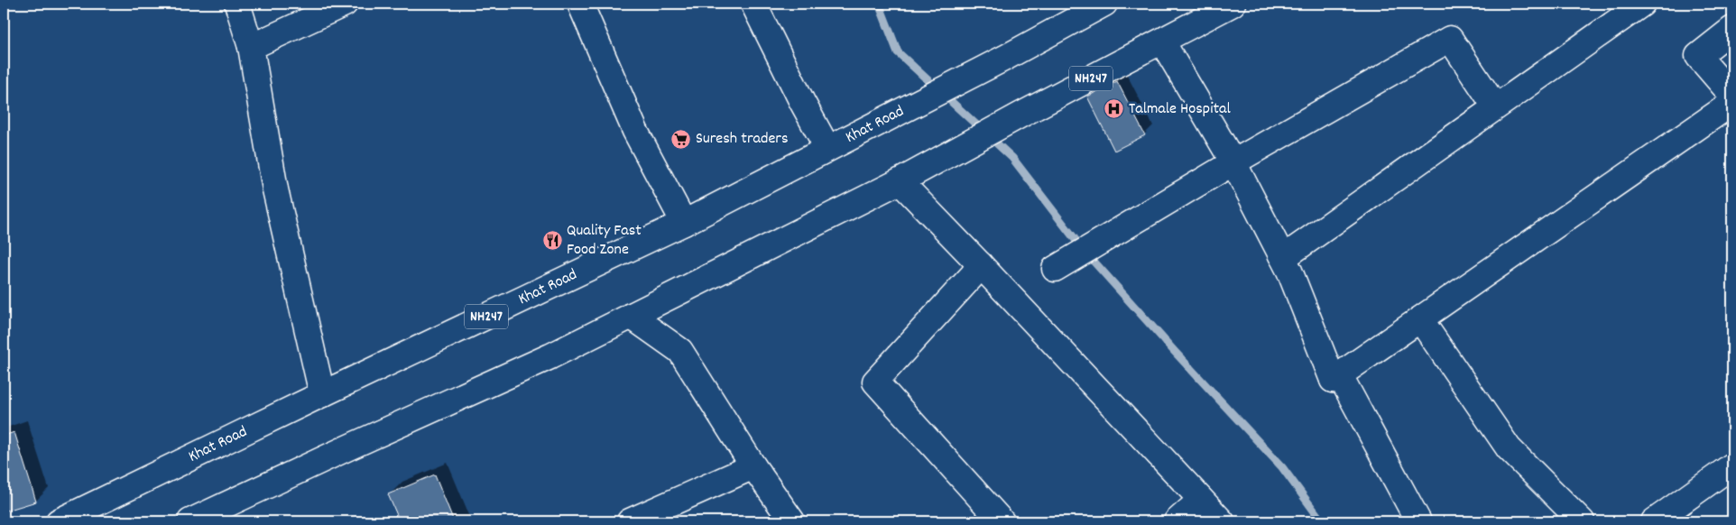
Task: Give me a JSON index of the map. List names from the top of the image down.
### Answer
{
  "streets": {
    "main road": ["NH247", "Khat Road"]
  },
  "places": {
    "hospital": ["Talmale Hospital"],
    "supermarket": ["Suresh traders"],
    "restaurant": ["Quality Fast Food Zone"]
  }
}
